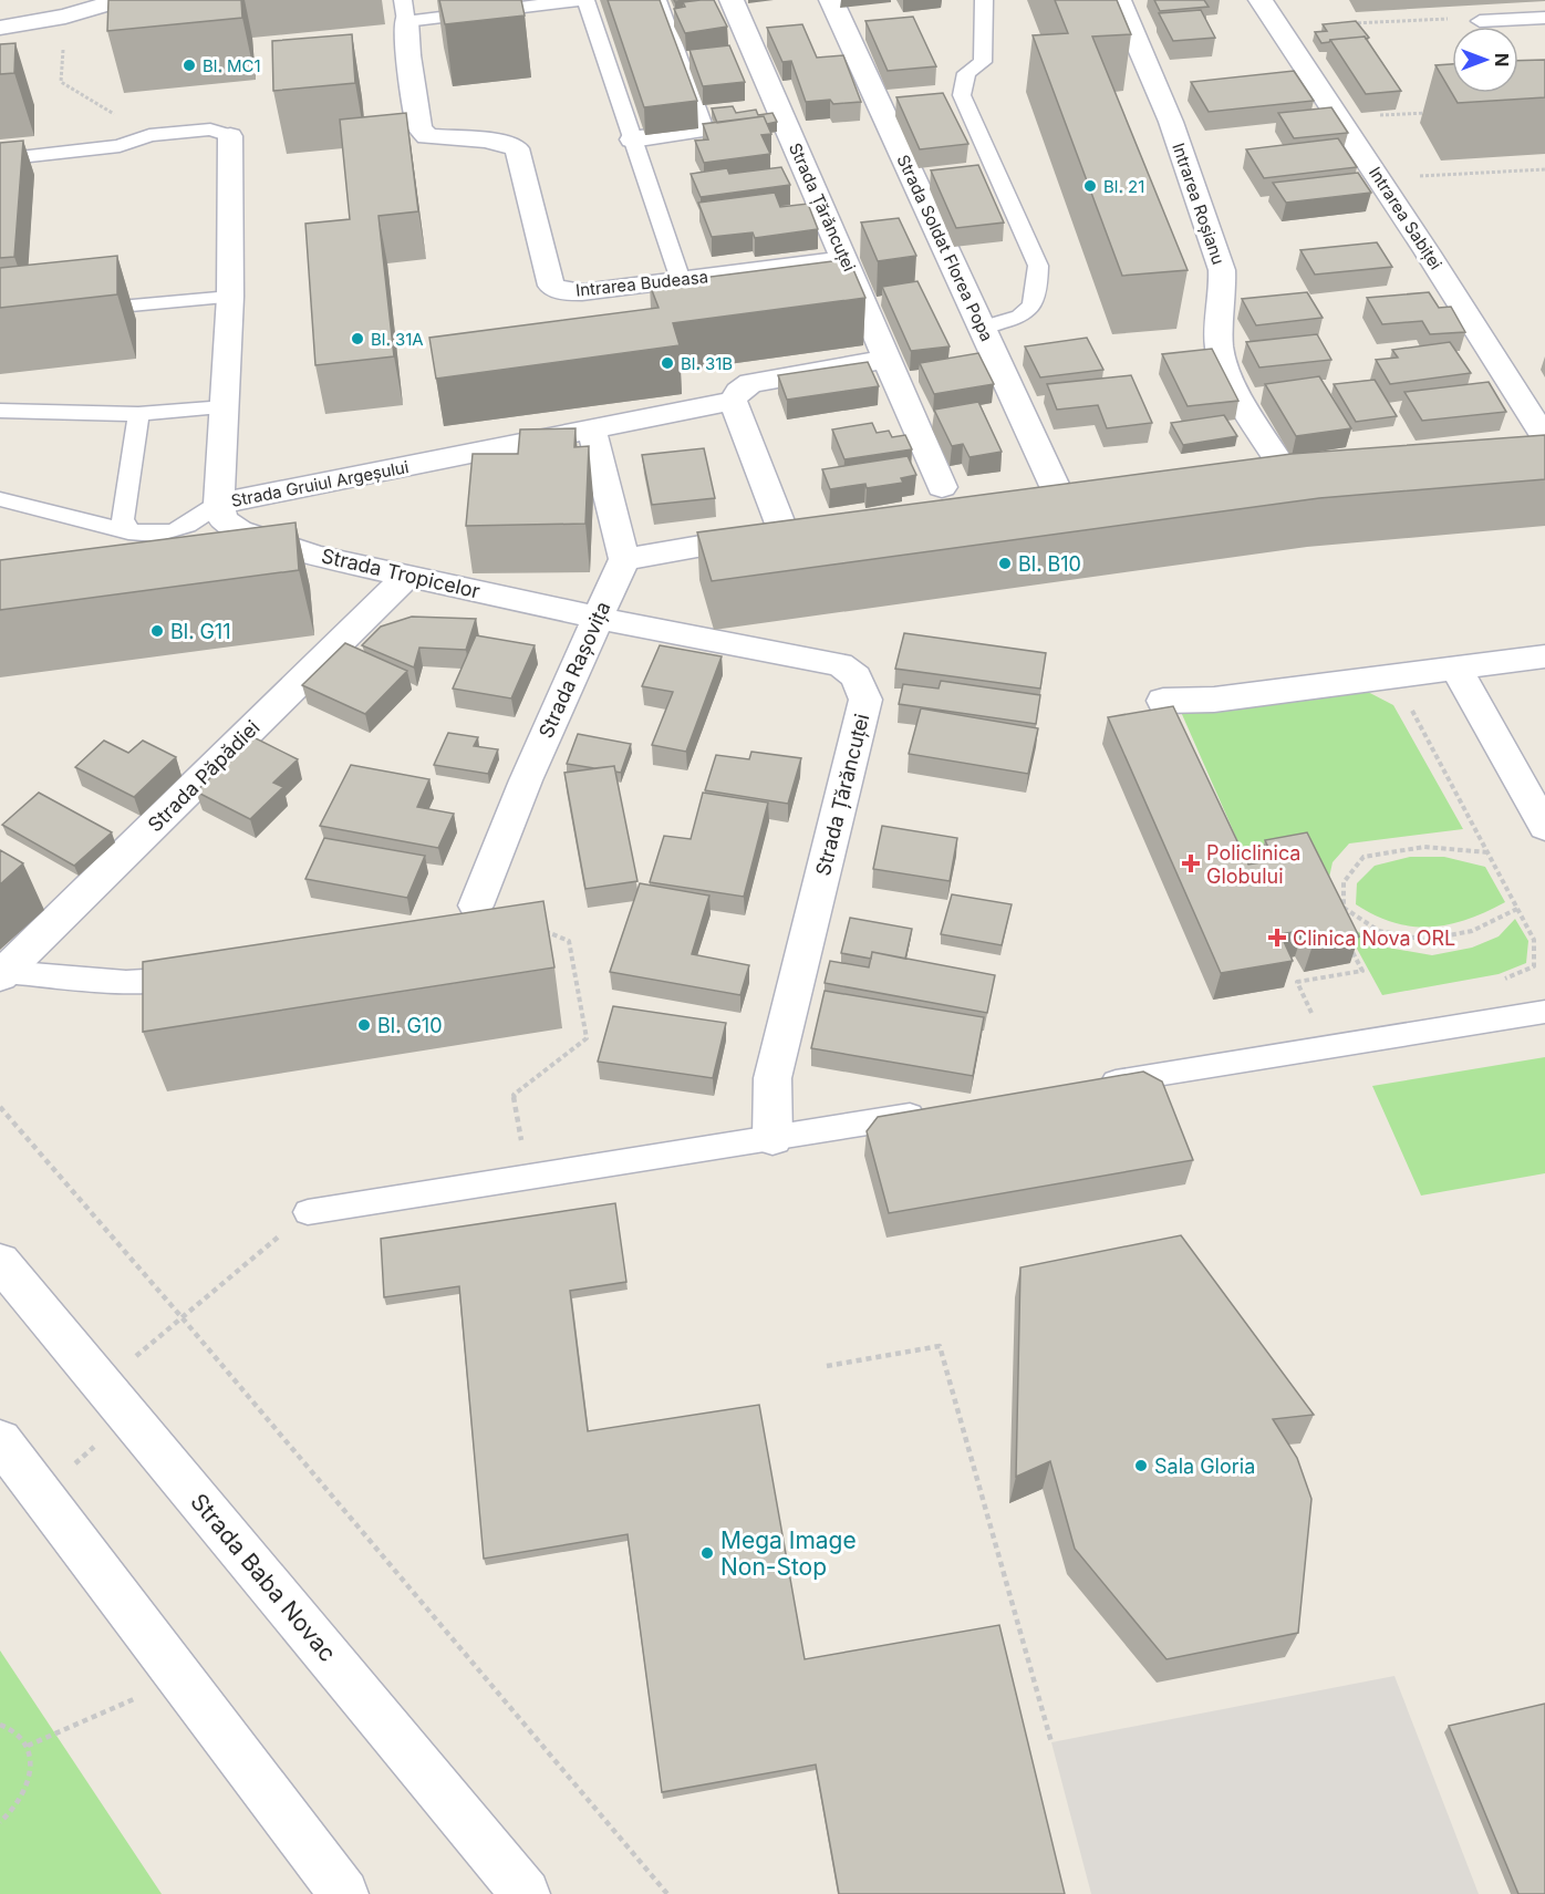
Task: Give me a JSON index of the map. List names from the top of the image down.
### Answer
{
  "streets": {
    "street": [
      "Intrarea Roșianu",
      "Strada Țărăncuței",
      "Intrarea Sabiței",
      "Strada Soldat Florea Popa",
      "Intrarea Budeasa",
      "Strada Gruiul Argeșului",
      "Strada Tropicelor",
      "Strada Rașovița",
      "Strada Păpădiei",
      "Strada Baba Novac"
    ]
  },
  "crossings": [
    ["Strada Țărăncuței", "Intrarea Budeasa"],
    ["Strada Țărăncuței", "Strada Gruiul Argeșului"],
    ["Strada Țărăncuței", "Strada Tropicelor"],
    ["Strada Țărăncuței", "Strada Rașovița"],
    ["Strada Gruiul Argeșului", "Strada Tropicelor"],
    ["Strada Tropicelor", "Strada Rașovița"],
    ["Strada Tropicelor", "Strada Păpădiei"]
  ],
  "places": {
    "other": [
      "Bl. MC1",
      "Bl. 21",
      "Bl. 31A",
      "Bl. 31B",
      "Bl. B10",
      "Bl. G11",
      "Bl. G10",
      "Sala Gloria",
      "Mega Image Non-Stop"
    ],
    "health": ["Policlinica Globului", "Clinica Nova ORL"]
  },
  "north": "right"
}
